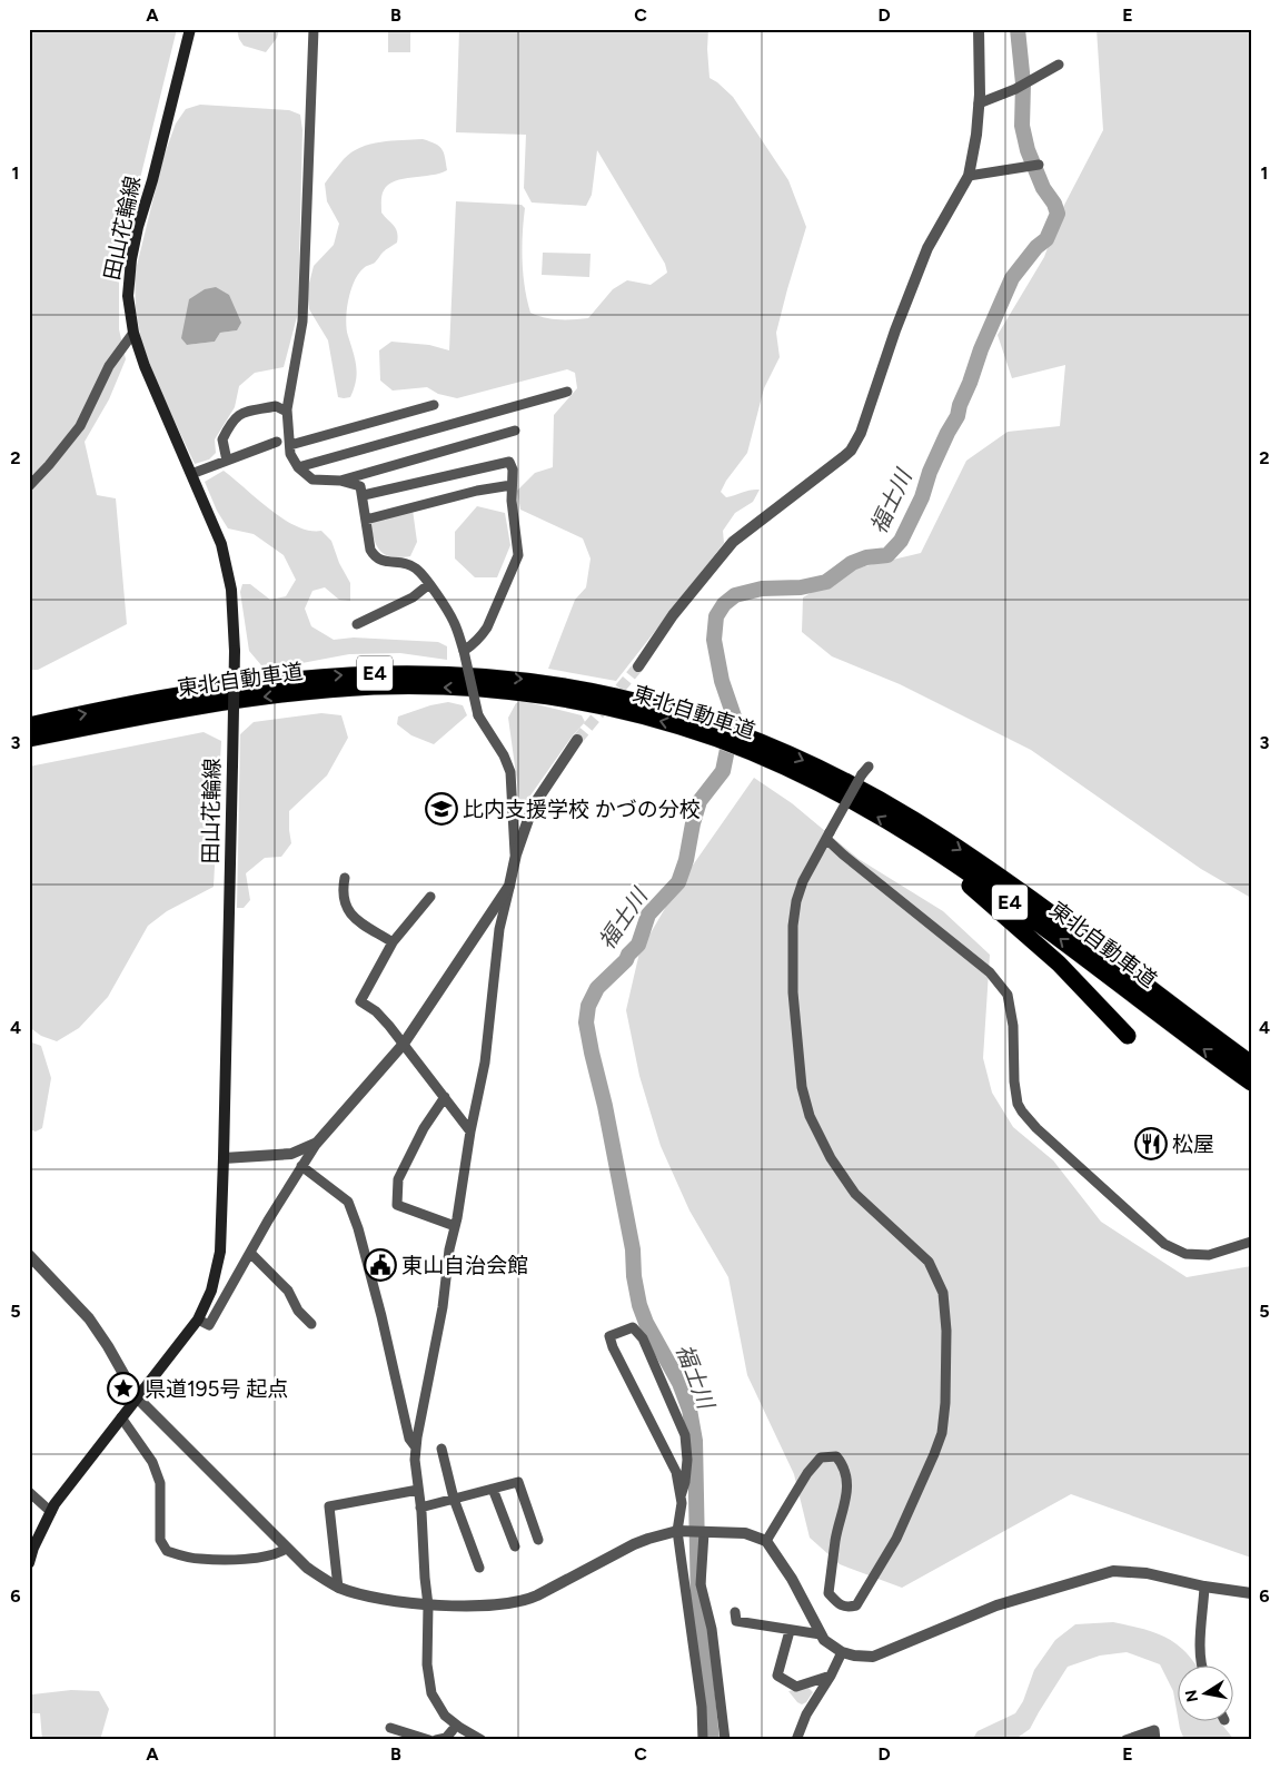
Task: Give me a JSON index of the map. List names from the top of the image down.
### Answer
{
  "streets": {
    "highway": ["E4", "東北自動車道"],
    "main road": ["田山花輪線"]
  },
  "water": ["福士川"],
  "places": {
    "school or university": ["比内支援学校 かづの分校"],
    "restaurant": ["松屋"],
    "public building": ["東山自治会館"],
    "place": ["県道195号 起点"]
  },
  "north": "left",
  "grid": {
    "columns": [
      "A",
      "B",
      "C",
      "D",
      "E"
    ],
    "rows": [
      "1",
      "2",
      "3",
      "4",
      "5",
      "6"
    ]
  }
}
